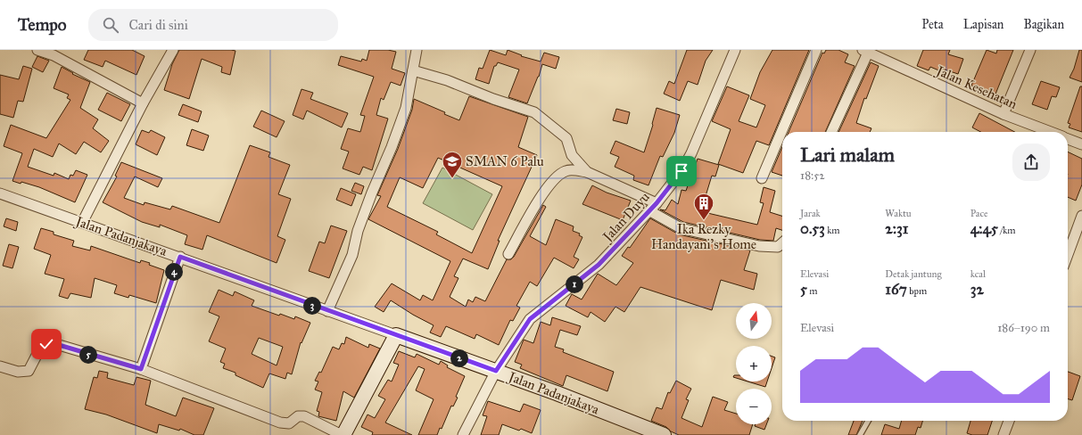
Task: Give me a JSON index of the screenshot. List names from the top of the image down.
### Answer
{
  "streets": {
    "street": ["Jalan Kesehatan", "Jalan Duyu", "Jalan Padanjakaya"]
  },
  "crossings": [
    ["Jalan Duyu", "Jalan Padanjakaya"]
  ],
  "places": {
    "school or university": ["SMAN 6 Palu"],
    "building": ["Ika Rezky Handayani's Home"]
  },
  "north": "top",
  "page": {
    "header": "Tempo",
    "search": "Cari di sini",
    "nav": ["Peta", "Lapisan", "Bagikan"],
    "heading": ["Lari malam", "18:52"],
    "stats": [
      ["Jarak", "0.53 km"],
      ["Waktu", "2:31"],
      ["Pace", "4:45 /km"],
      ["Elevasi", "5 m"],
      ["Detak jantung", "167 bpm"],
      ["kcal", "32"]
    ],
    "pins": [
      "4",
      "1",
      "3",
      "5",
      "2"
    ],
    "map_buttons": ["+", "−"],
    "chart": ["Elevasi", "186–190 m"]
  }
}
